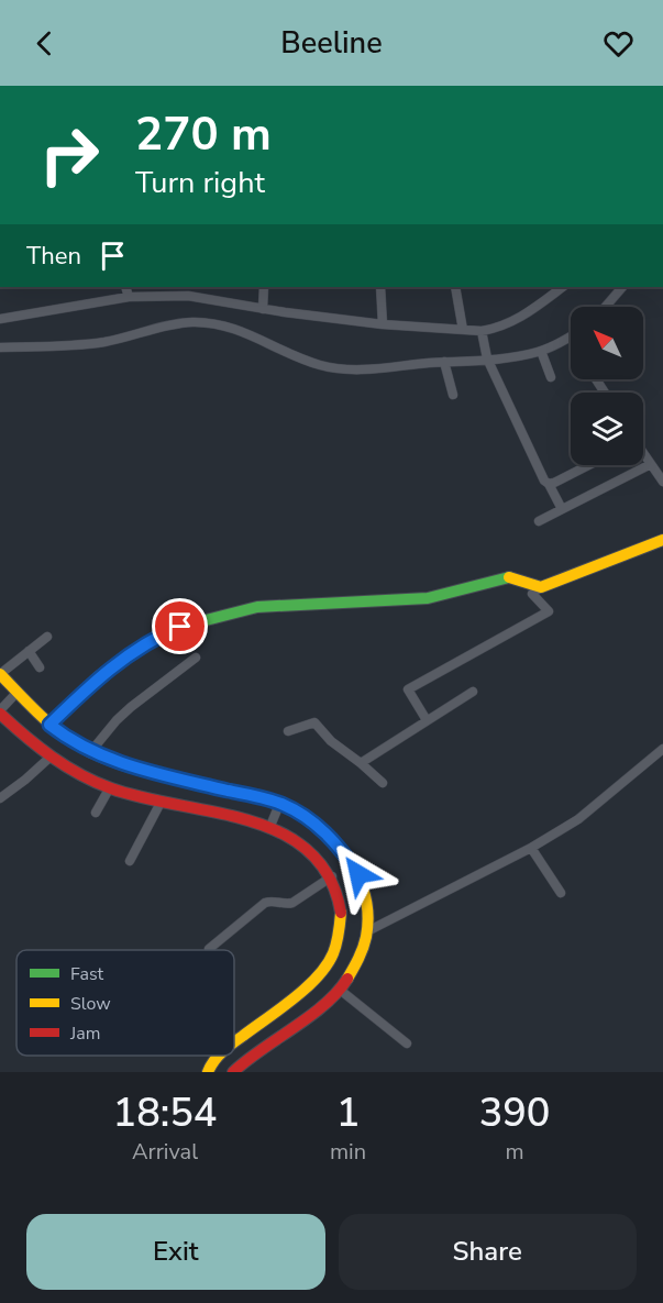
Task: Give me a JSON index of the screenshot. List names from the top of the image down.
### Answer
{
  "legend": ["Fast", "Slow", "Jam"],
  "north": "top left",
  "page": {
    "header": "Beeline",
    "turn": ["270 m", "Turn right"],
    "then": "Then",
    "eta": [
      "18:54",
      "Arrival",
      "1",
      "min",
      "390",
      "m"
    ],
    "buttons": ["Exit", "Share"]
  }
}
